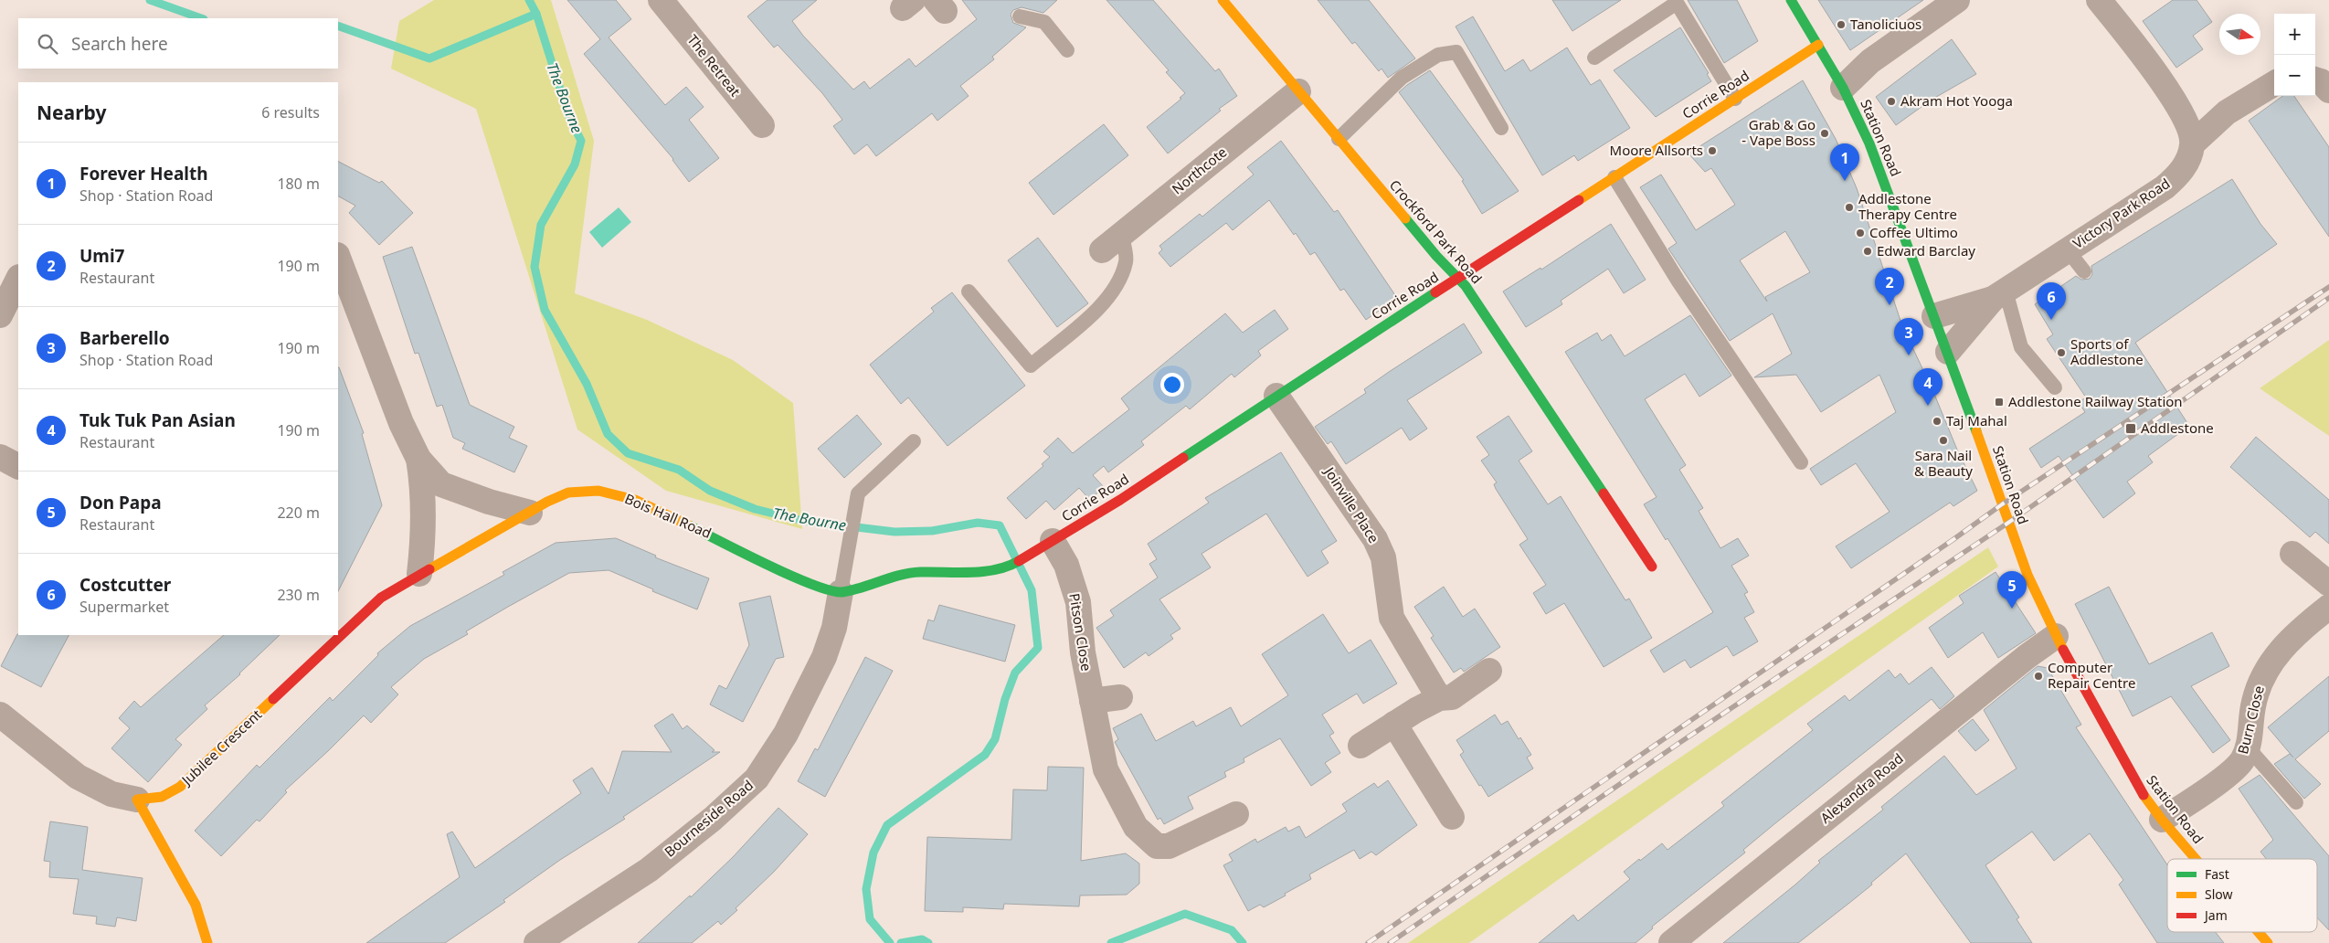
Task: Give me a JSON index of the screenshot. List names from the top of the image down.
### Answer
{
  "streets": {
    "street": [
      "The Retreat",
      "Corrie Road",
      "Station Road",
      "Northcote",
      "Victory Park Road",
      "Crockford Park Road",
      "Joinville Place",
      "Bois Hall Road",
      "Pitson Close",
      "Burn Close",
      "Jubilee Crescent",
      "Alexandra Road",
      "Bourneside Road"
    ]
  },
  "crossings": [
    ["Corrie Road", "Station Road"],
    ["Corrie Road", "Crockford Park Road"],
    ["Corrie Road", "Joinville Place"],
    ["Corrie Road", "Bois Hall Road"],
    ["Corrie Road", "Pitson Close"],
    ["Corrie Road", "Bourneside Road"],
    ["Station Road", "Victory Park Road"],
    ["Station Road", "Burn Close"],
    ["Station Road", "Alexandra Road"],
    ["Northcote", "Crockford Park Road"],
    ["Bois Hall Road", "Jubilee Crescent"],
    ["Bois Hall Road", "Bourneside Road"]
  ],
  "water": ["The Bourne"],
  "places": {
    "other": [
      "Tanoliciuos",
      "Akram Hot Yooga",
      "Grab & Go - Vape Boss",
      "Moore Allsorts",
      "Addlestone Therapy Centre",
      "Coffee Ultimo",
      "Edward Barclay",
      "Sports of Addlestone",
      "Taj Mahal",
      "Sara Nail & Beauty",
      "Computer Repair Centre"
    ],
    "transit": ["Addlestone Railway Station", "Addlestone"]
  },
  "legend": ["Fast", "Slow", "Jam"],
  "north": "right",
  "page": {
    "map_buttons": ["+", "−"],
    "search": "Search here",
    "heading": ["Nearby", "6 results"],
    "list": [
      {
        "mark": "1",
        "name": "Forever Health",
        "note": "Shop · Station Road",
        "value": "180 m"
      },
      {
        "mark": "2",
        "name": "Umi7",
        "note": "Restaurant",
        "value": "190 m"
      },
      {
        "mark": "3",
        "name": "Barberello",
        "note": "Shop · Station Road",
        "value": "190 m"
      },
      {
        "mark": "4",
        "name": "Tuk Tuk Pan Asian",
        "note": "Restaurant",
        "value": "190 m"
      },
      {
        "mark": "5",
        "name": "Don Papa",
        "note": "Restaurant",
        "value": "220 m"
      },
      {
        "mark": "6",
        "name": "Costcutter",
        "note": "Supermarket",
        "value": "230 m"
      }
    ],
    "pins": [
      "1",
      "2",
      "6",
      "3",
      "4",
      "5"
    ]
  }
}
